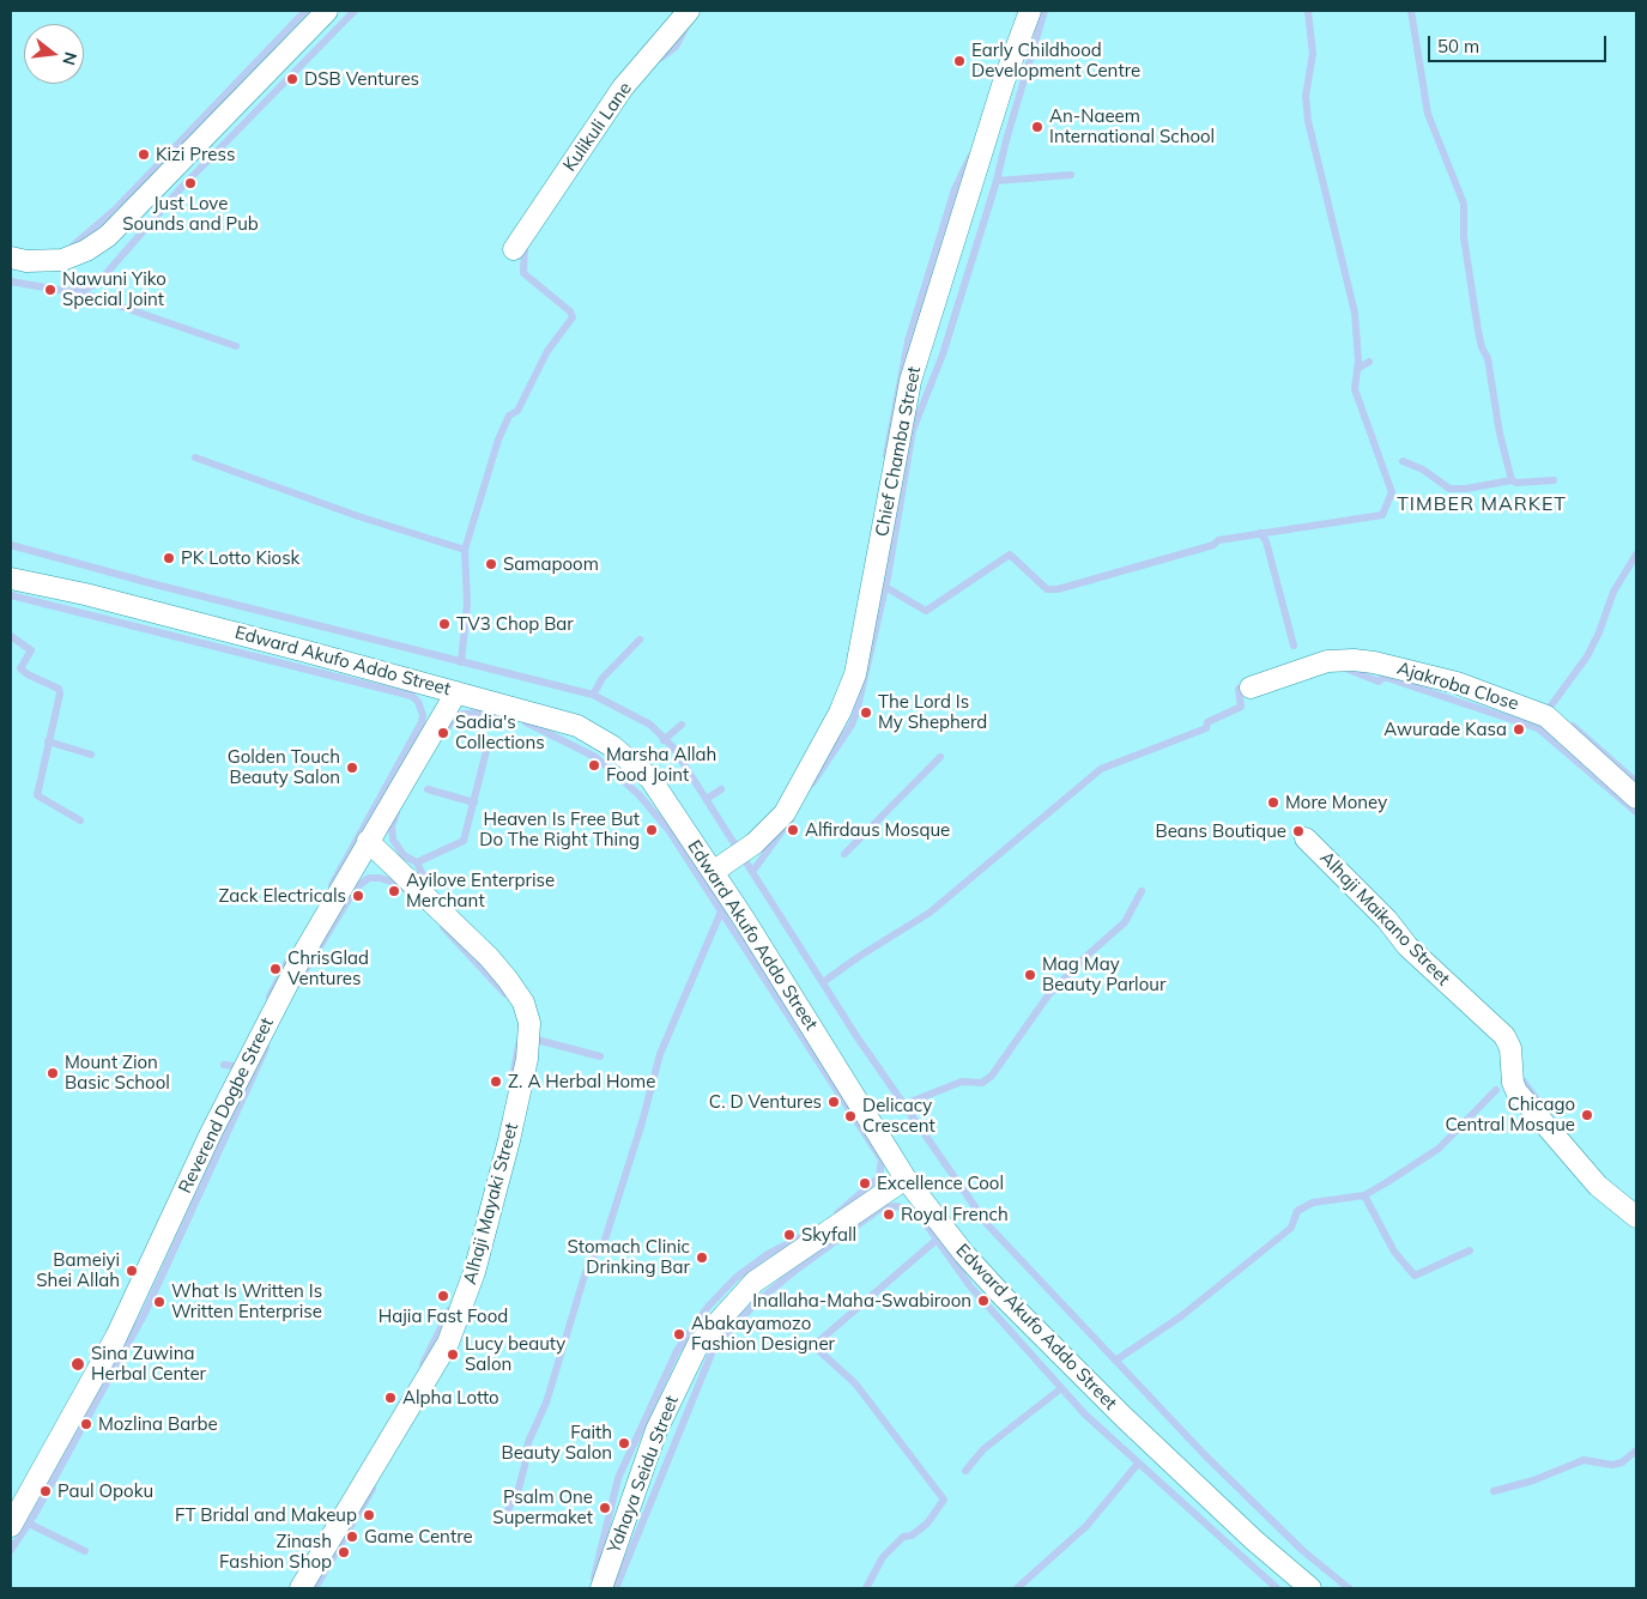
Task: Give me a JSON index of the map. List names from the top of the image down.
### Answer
{
  "streets": {
    "street": [
      "Kulikuli Lane",
      "Chief Chamba Street",
      "Edward Akufo Addo Street",
      "Ajakroba Close",
      "Alhaji Maikano Street",
      "Reverend Dogbe Street",
      "Alhaji Mayaki Street",
      "Yahaya Seidu Street"
    ]
  },
  "crossings": [
    ["Chief Chamba Street", "Edward Akufo Addo Street"],
    ["Edward Akufo Addo Street", "Reverend Dogbe Street"],
    ["Edward Akufo Addo Street", "Yahaya Seidu Street"],
    ["Reverend Dogbe Street", "Alhaji Mayaki Street"]
  ],
  "districts": ["TIMBER MARKET"],
  "places": [
    "Early Childhood Development Centre",
    "DSB Ventures",
    "An-Naeem International School",
    "Kizi Press",
    "Just Love Sounds and Pub",
    "Nawuni Yiko Special Joint",
    "PK Lotto Kiosk",
    "Samapoom",
    "TV3 Chop Bar",
    "The Lord Is My Shepherd",
    "Awurade Kasa",
    "Sadia's Collections",
    "Marsha Allah Food Joint",
    "Golden Touch Beauty Salon",
    "More Money",
    "Heaven Is Free But Do The Right Thing",
    "Alfirdaus Mosque",
    "Beans Boutique",
    "Ayilove Enterprise Merchant",
    "Zack Electricals",
    "ChrisGlad Ventures",
    "Mag May Beauty Parlour",
    "Mount Zion Basic School",
    "Z. A Herbal Home",
    "C. D Ventures",
    "Chicago Central Mosque",
    "Delicacy Crescent",
    "Excellence Cool",
    "Royal French",
    "Skyfall",
    "Stomach Clinic Drinking Bar",
    "Bameiyi Shei Allah",
    "Hajia Fast Food",
    "Inallaha-Maha-Swabiroon",
    "What Is Written Is Written Enterprise",
    "Abakayamozo Fashion Designer",
    "Lucy beauty Salon",
    "Sina Zuwina Herbal Center",
    "Alpha Lotto",
    "Mozlina Barbe",
    "Faith Beauty Salon",
    "Paul Opoku",
    "Psalm One Supermaket",
    "FT Bridal and Makeup",
    "Game Centre",
    "Zinash Fashion Shop"
  ],
  "scale_bar": "50 m",
  "north": "right"
}
